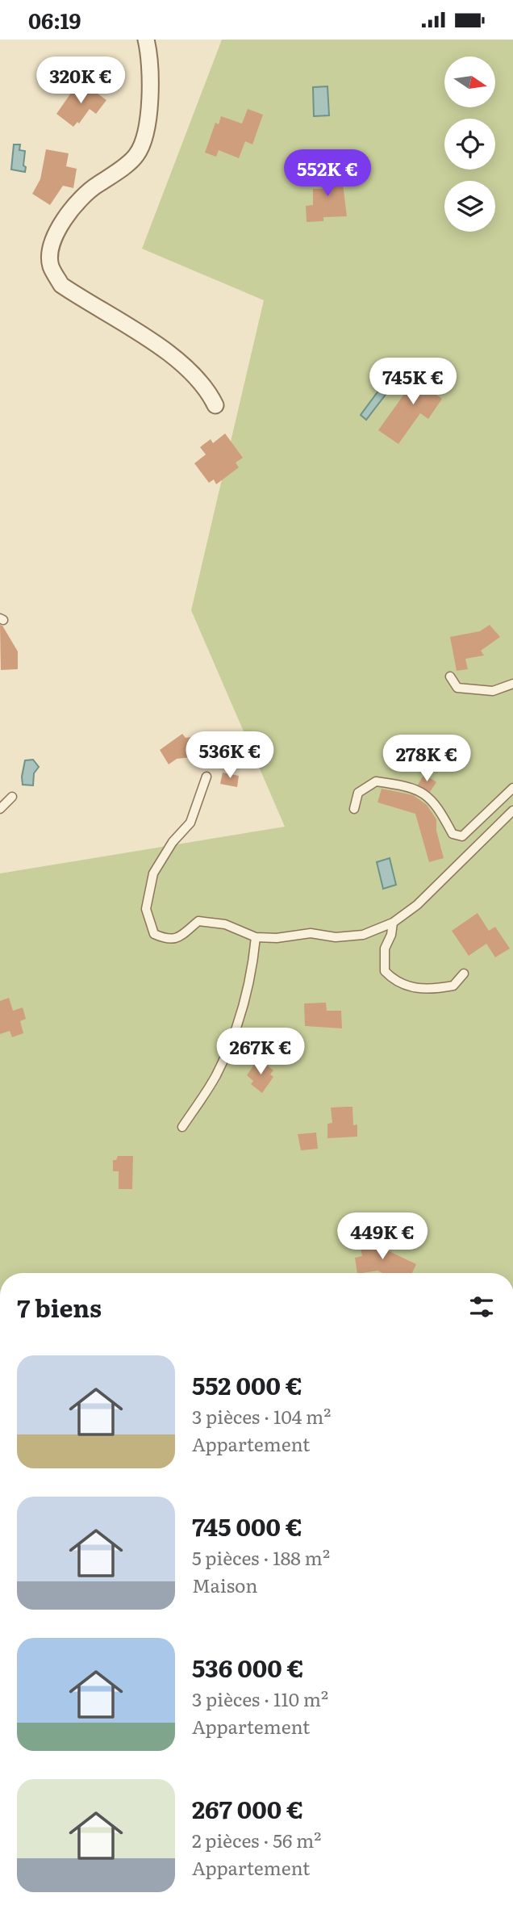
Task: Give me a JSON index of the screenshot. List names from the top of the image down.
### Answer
{
  "north": "right",
  "page": {
    "status": "06:19",
    "price": [
      "320K €",
      "552K €",
      "745K €",
      "536K €",
      "278K €",
      "267K €",
      "449K €"
    ],
    "heading": "7 biens",
    "list": [
      {
        "name": "552 000 €",
        "note": "3 pièces · 104 m² · Appartement"
      },
      {
        "name": "745 000 €",
        "note": "5 pièces · 188 m² · Maison"
      },
      {
        "name": "536 000 €",
        "note": "3 pièces · 110 m² · Appartement"
      },
      {
        "name": "267 000 €",
        "note": "2 pièces · 56 m² · Appartement"
      }
    ]
  }
}
